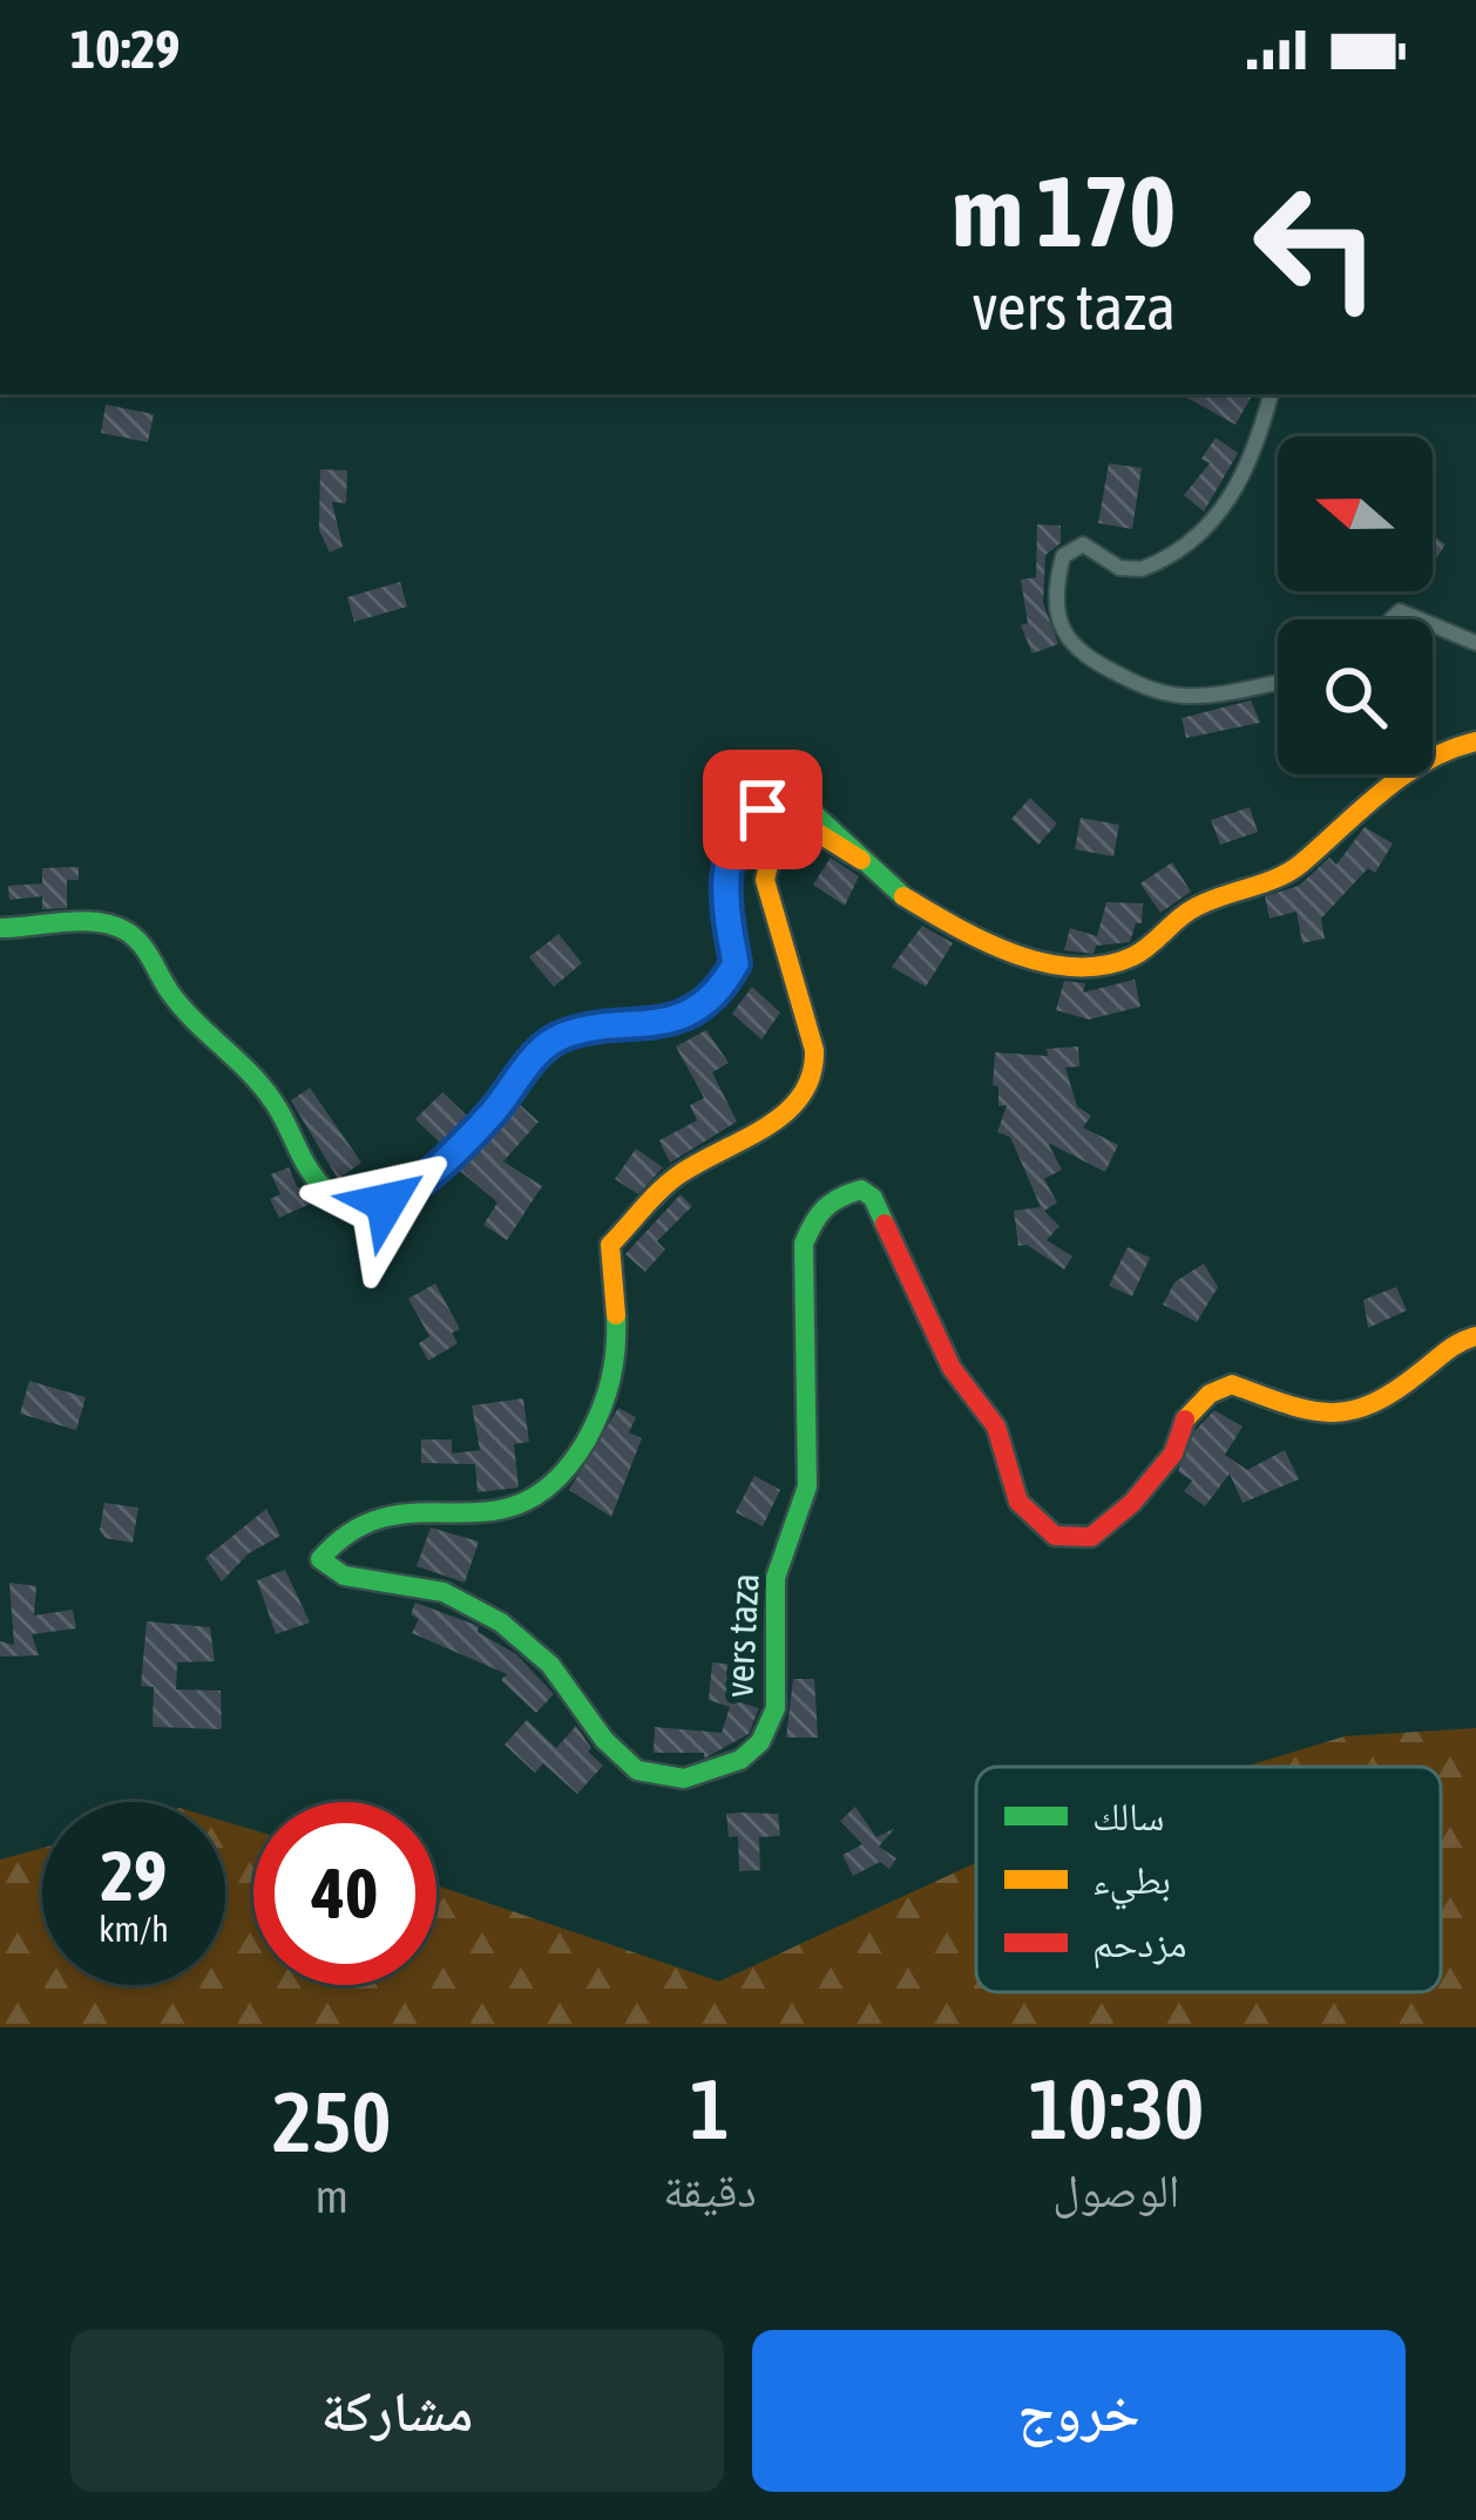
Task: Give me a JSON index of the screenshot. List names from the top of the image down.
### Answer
{
  "streets": {
    "street": ["vers taza"]
  },
  "legend": ["سالك", "بطيء", "مزدحم"],
  "north": "left",
  "page": {
    "status": "10:29",
    "turn": ["170 m", "vers taza"],
    "speed": "29 km/h",
    "limit": "40",
    "eta": [
      "10:30",
      "الوصول",
      "1",
      "دقيقة",
      "250",
      "m"
    ],
    "buttons": ["خروج", "مشاركة"]
  }
}
